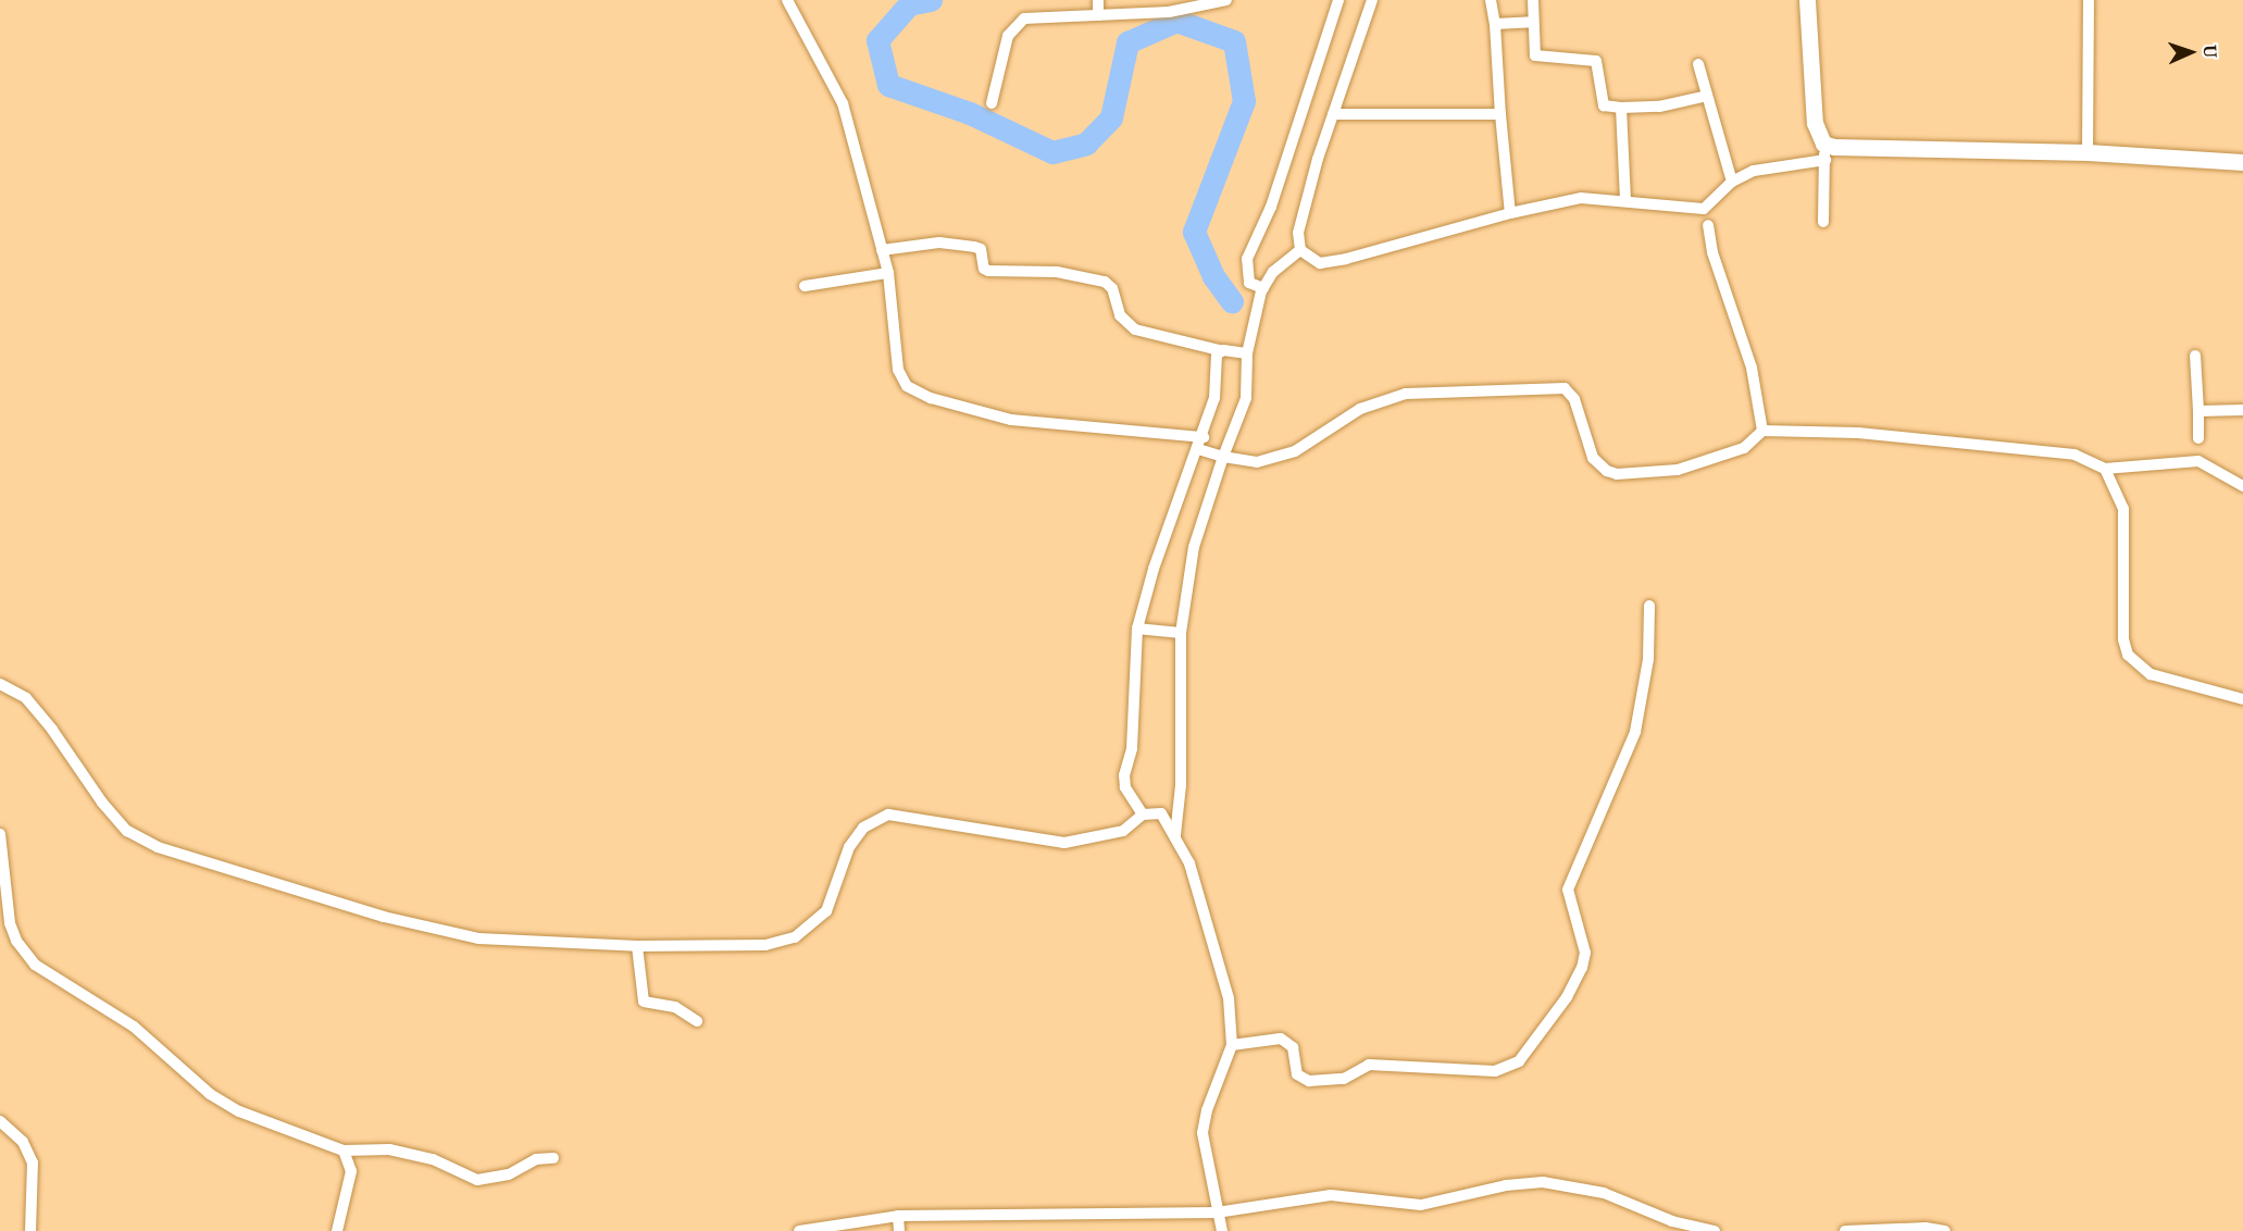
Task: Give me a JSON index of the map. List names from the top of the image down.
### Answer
{
  "north": "right"
}
